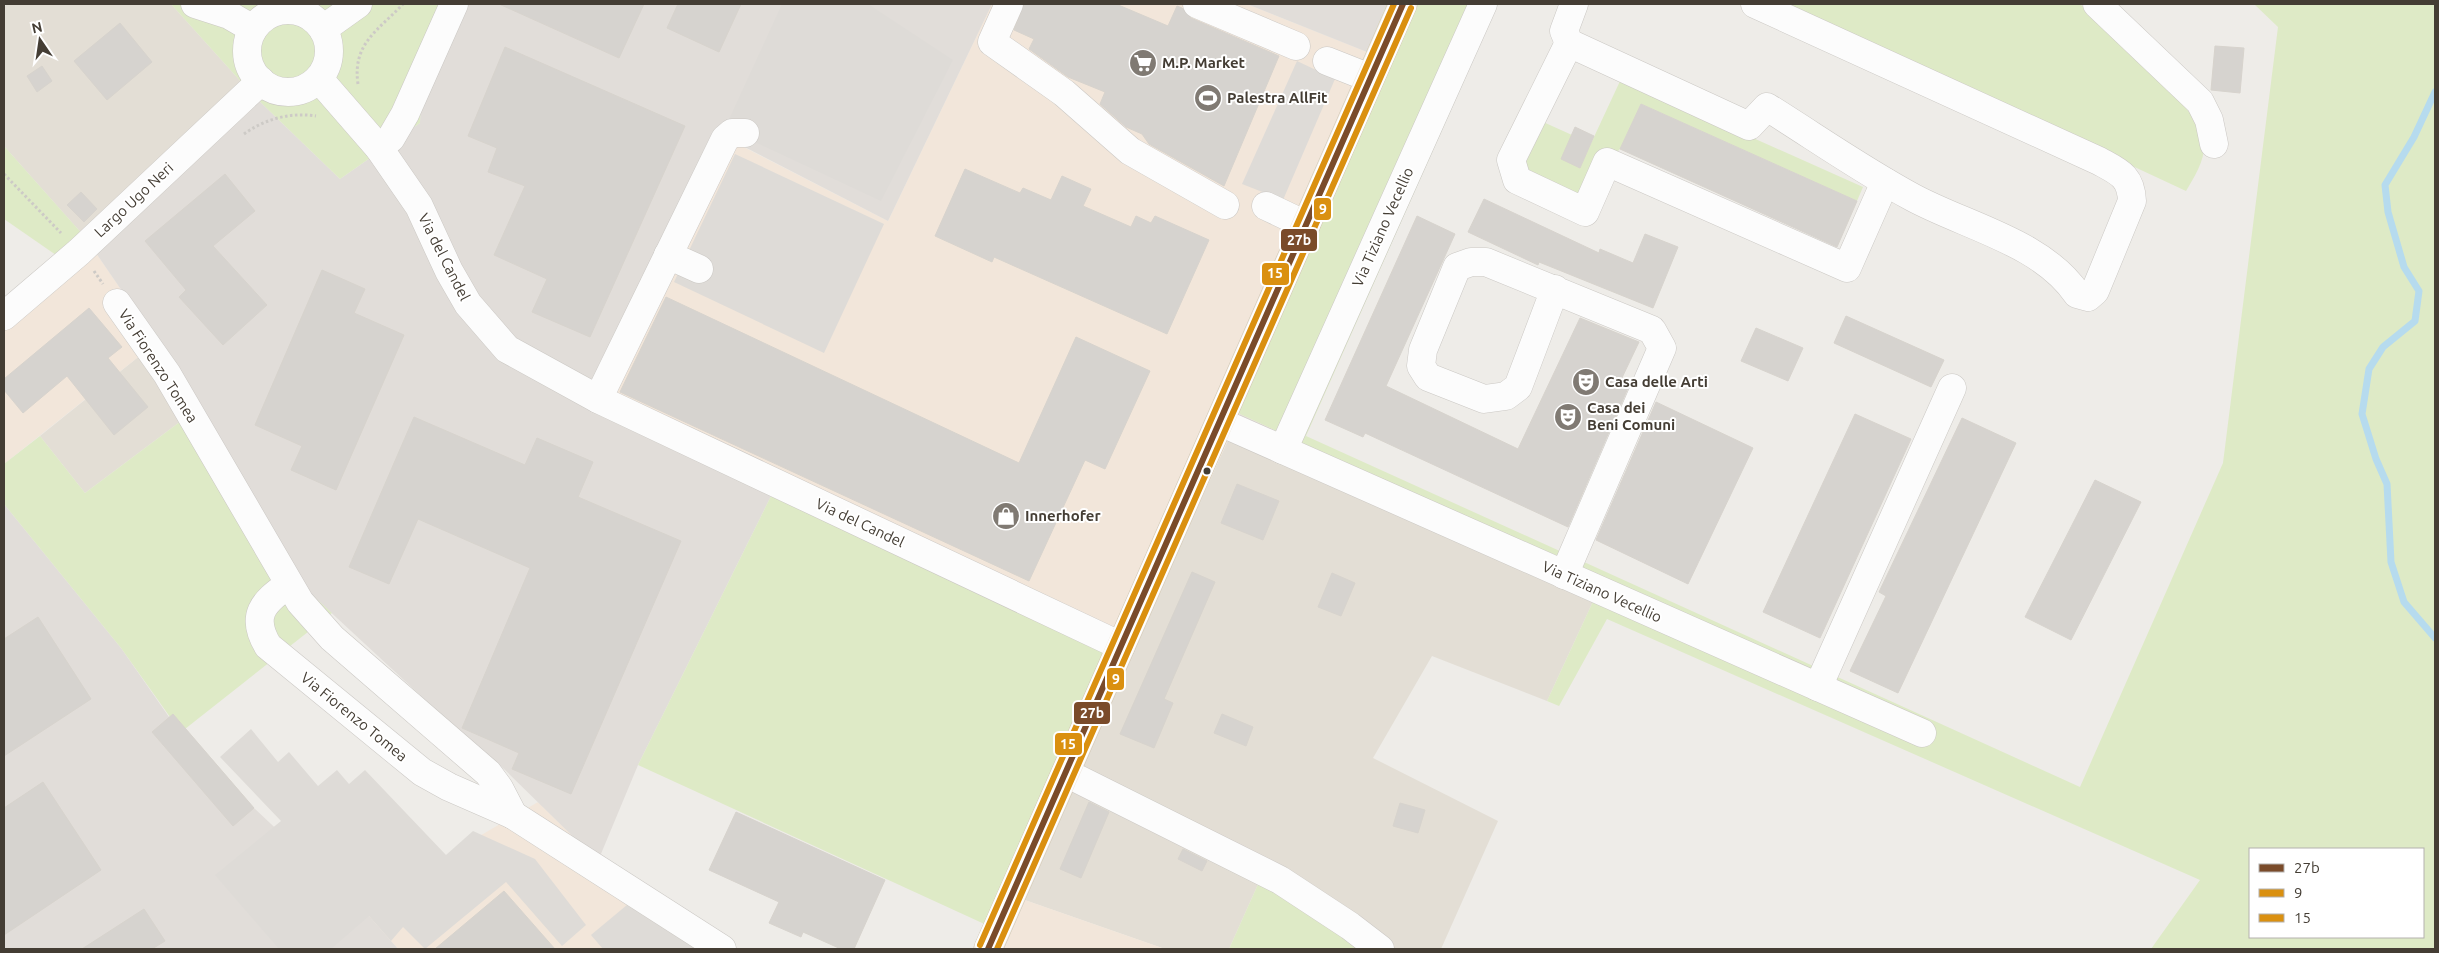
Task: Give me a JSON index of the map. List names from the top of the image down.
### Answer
{
  "streets": {
    "street": [
      "Largo Ugo Neri",
      "Via Tiziano Vecellio",
      "Via del Candel",
      "Via Fiorenzo Tomea"
    ]
  },
  "crossings": [
    ["Largo Ugo Neri", "Via del Candel"]
  ],
  "places": {
    "supermarket": ["M.P. Market"],
    "sports": ["Palestra AllFit"],
    "theatre": ["Casa delle Arti", "Casa dei Beni Comuni"],
    "shop": ["Innerhofer"]
  },
  "lines": ["transit line 27b", "transit line 15", "transit line 9"],
  "legend": ["27b", "9", "15"],
  "north": "top"
}
